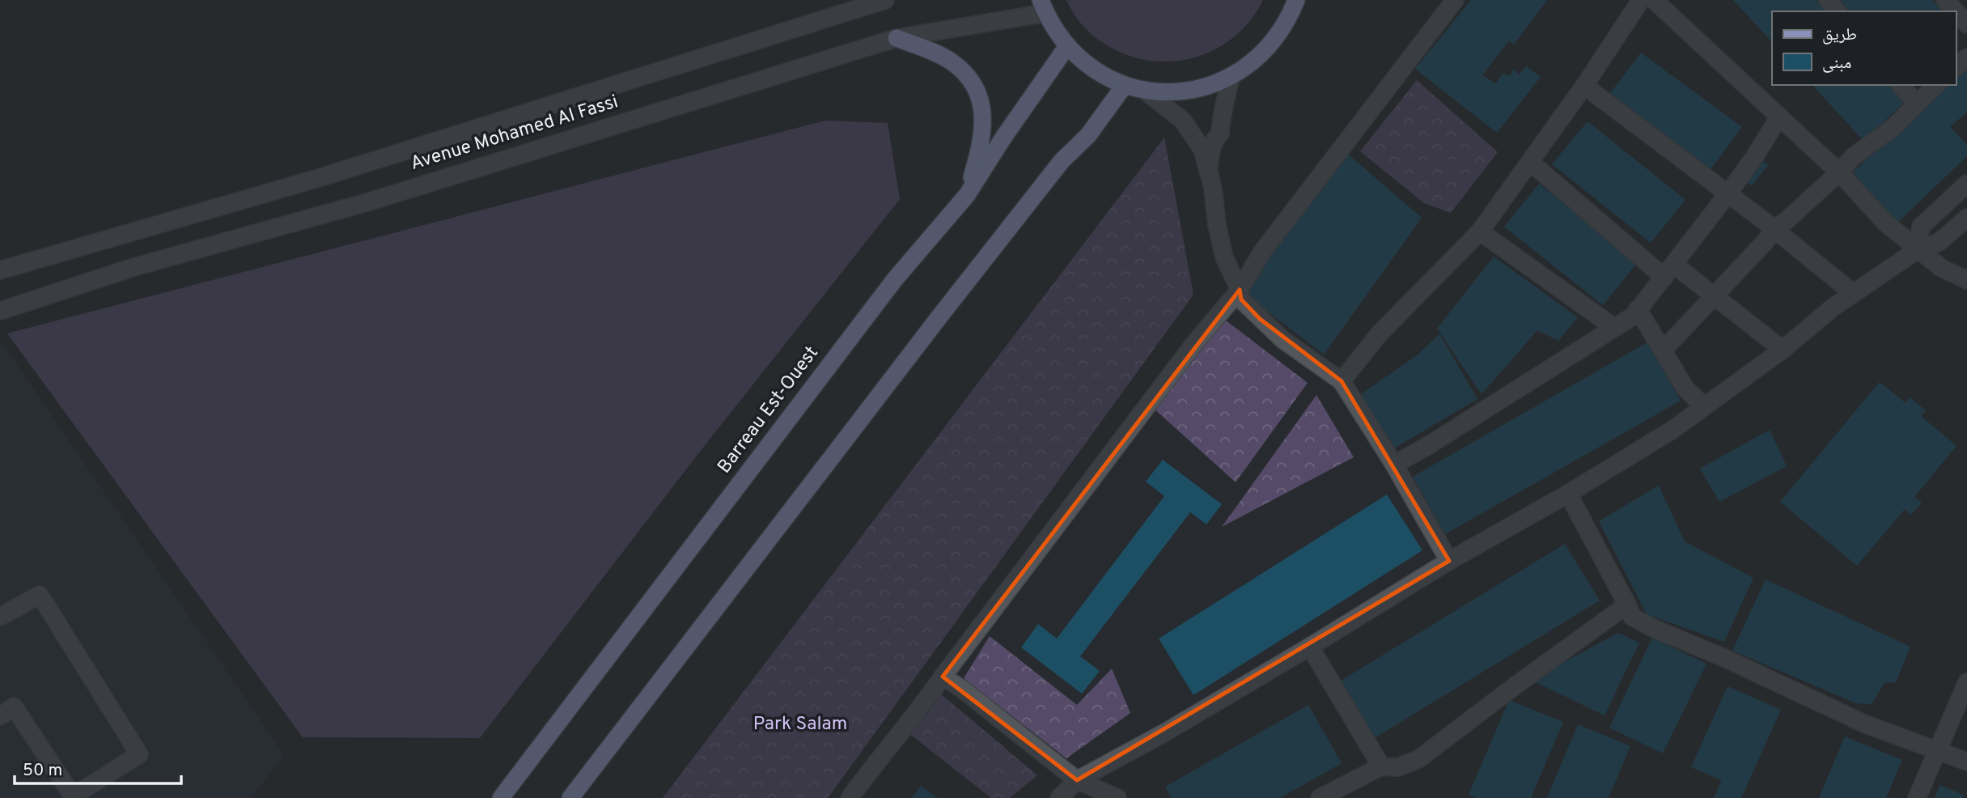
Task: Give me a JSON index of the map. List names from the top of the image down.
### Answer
{
  "streets": {
    "main road": ["Barreau Est-Ouest"],
    "street": ["Avenue Mohamed Al Fassi"]
  },
  "parks": ["Park Salam"],
  "legend": ["طريق", "مبنى"],
  "scale_bar": "50 m"
}
